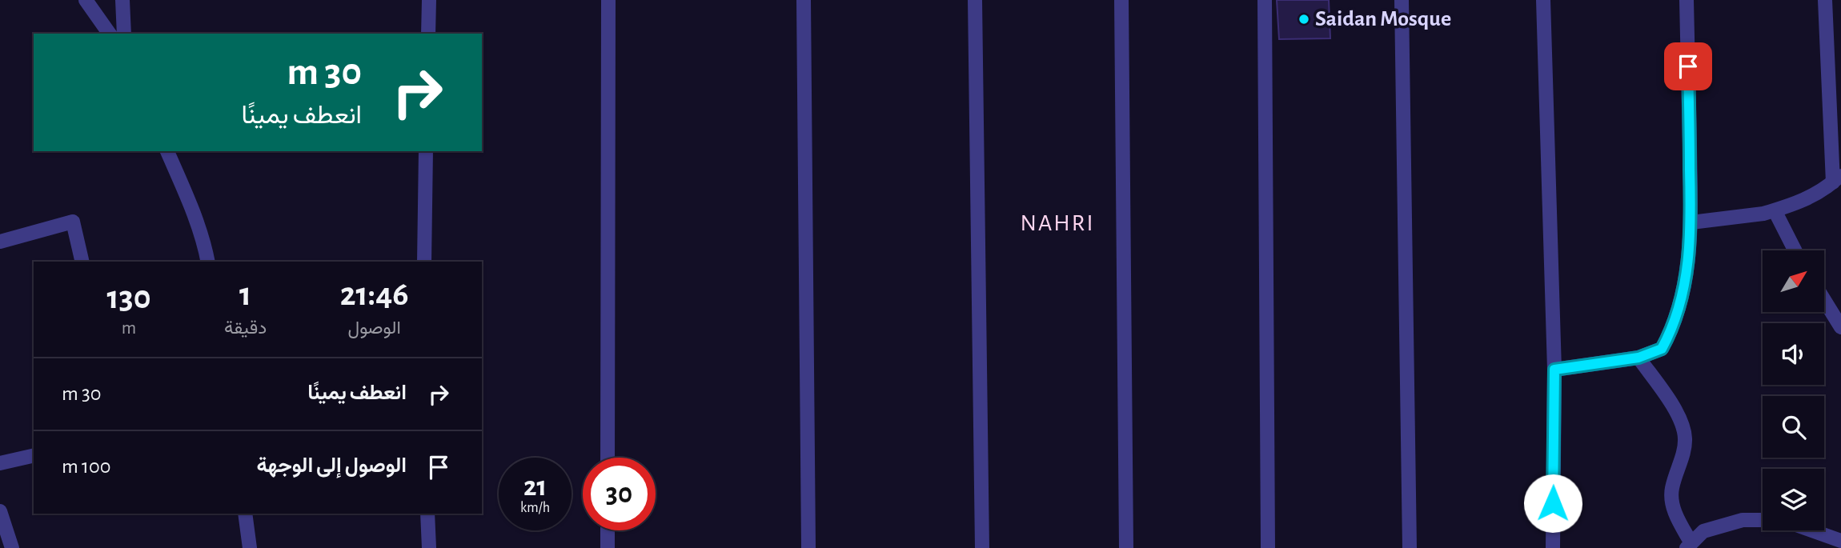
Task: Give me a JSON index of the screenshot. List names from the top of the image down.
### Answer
{
  "districts": ["NAHRI"],
  "places": ["Saidan Mosque"],
  "north": "top right",
  "page": {
    "turn": ["30 m", "انعطف يمينًا"],
    "eta": [
      "21:46",
      "الوصول",
      "1",
      "دقيقة",
      "130",
      "m"
    ],
    "list": [
      {
        "name": "انعطف يمينًا",
        "value": "30 m"
      },
      {
        "name": "الوصول إلى الوجهة",
        "value": "100 m"
      }
    ],
    "speed": "21 km/h",
    "limit": "30"
  }
}
